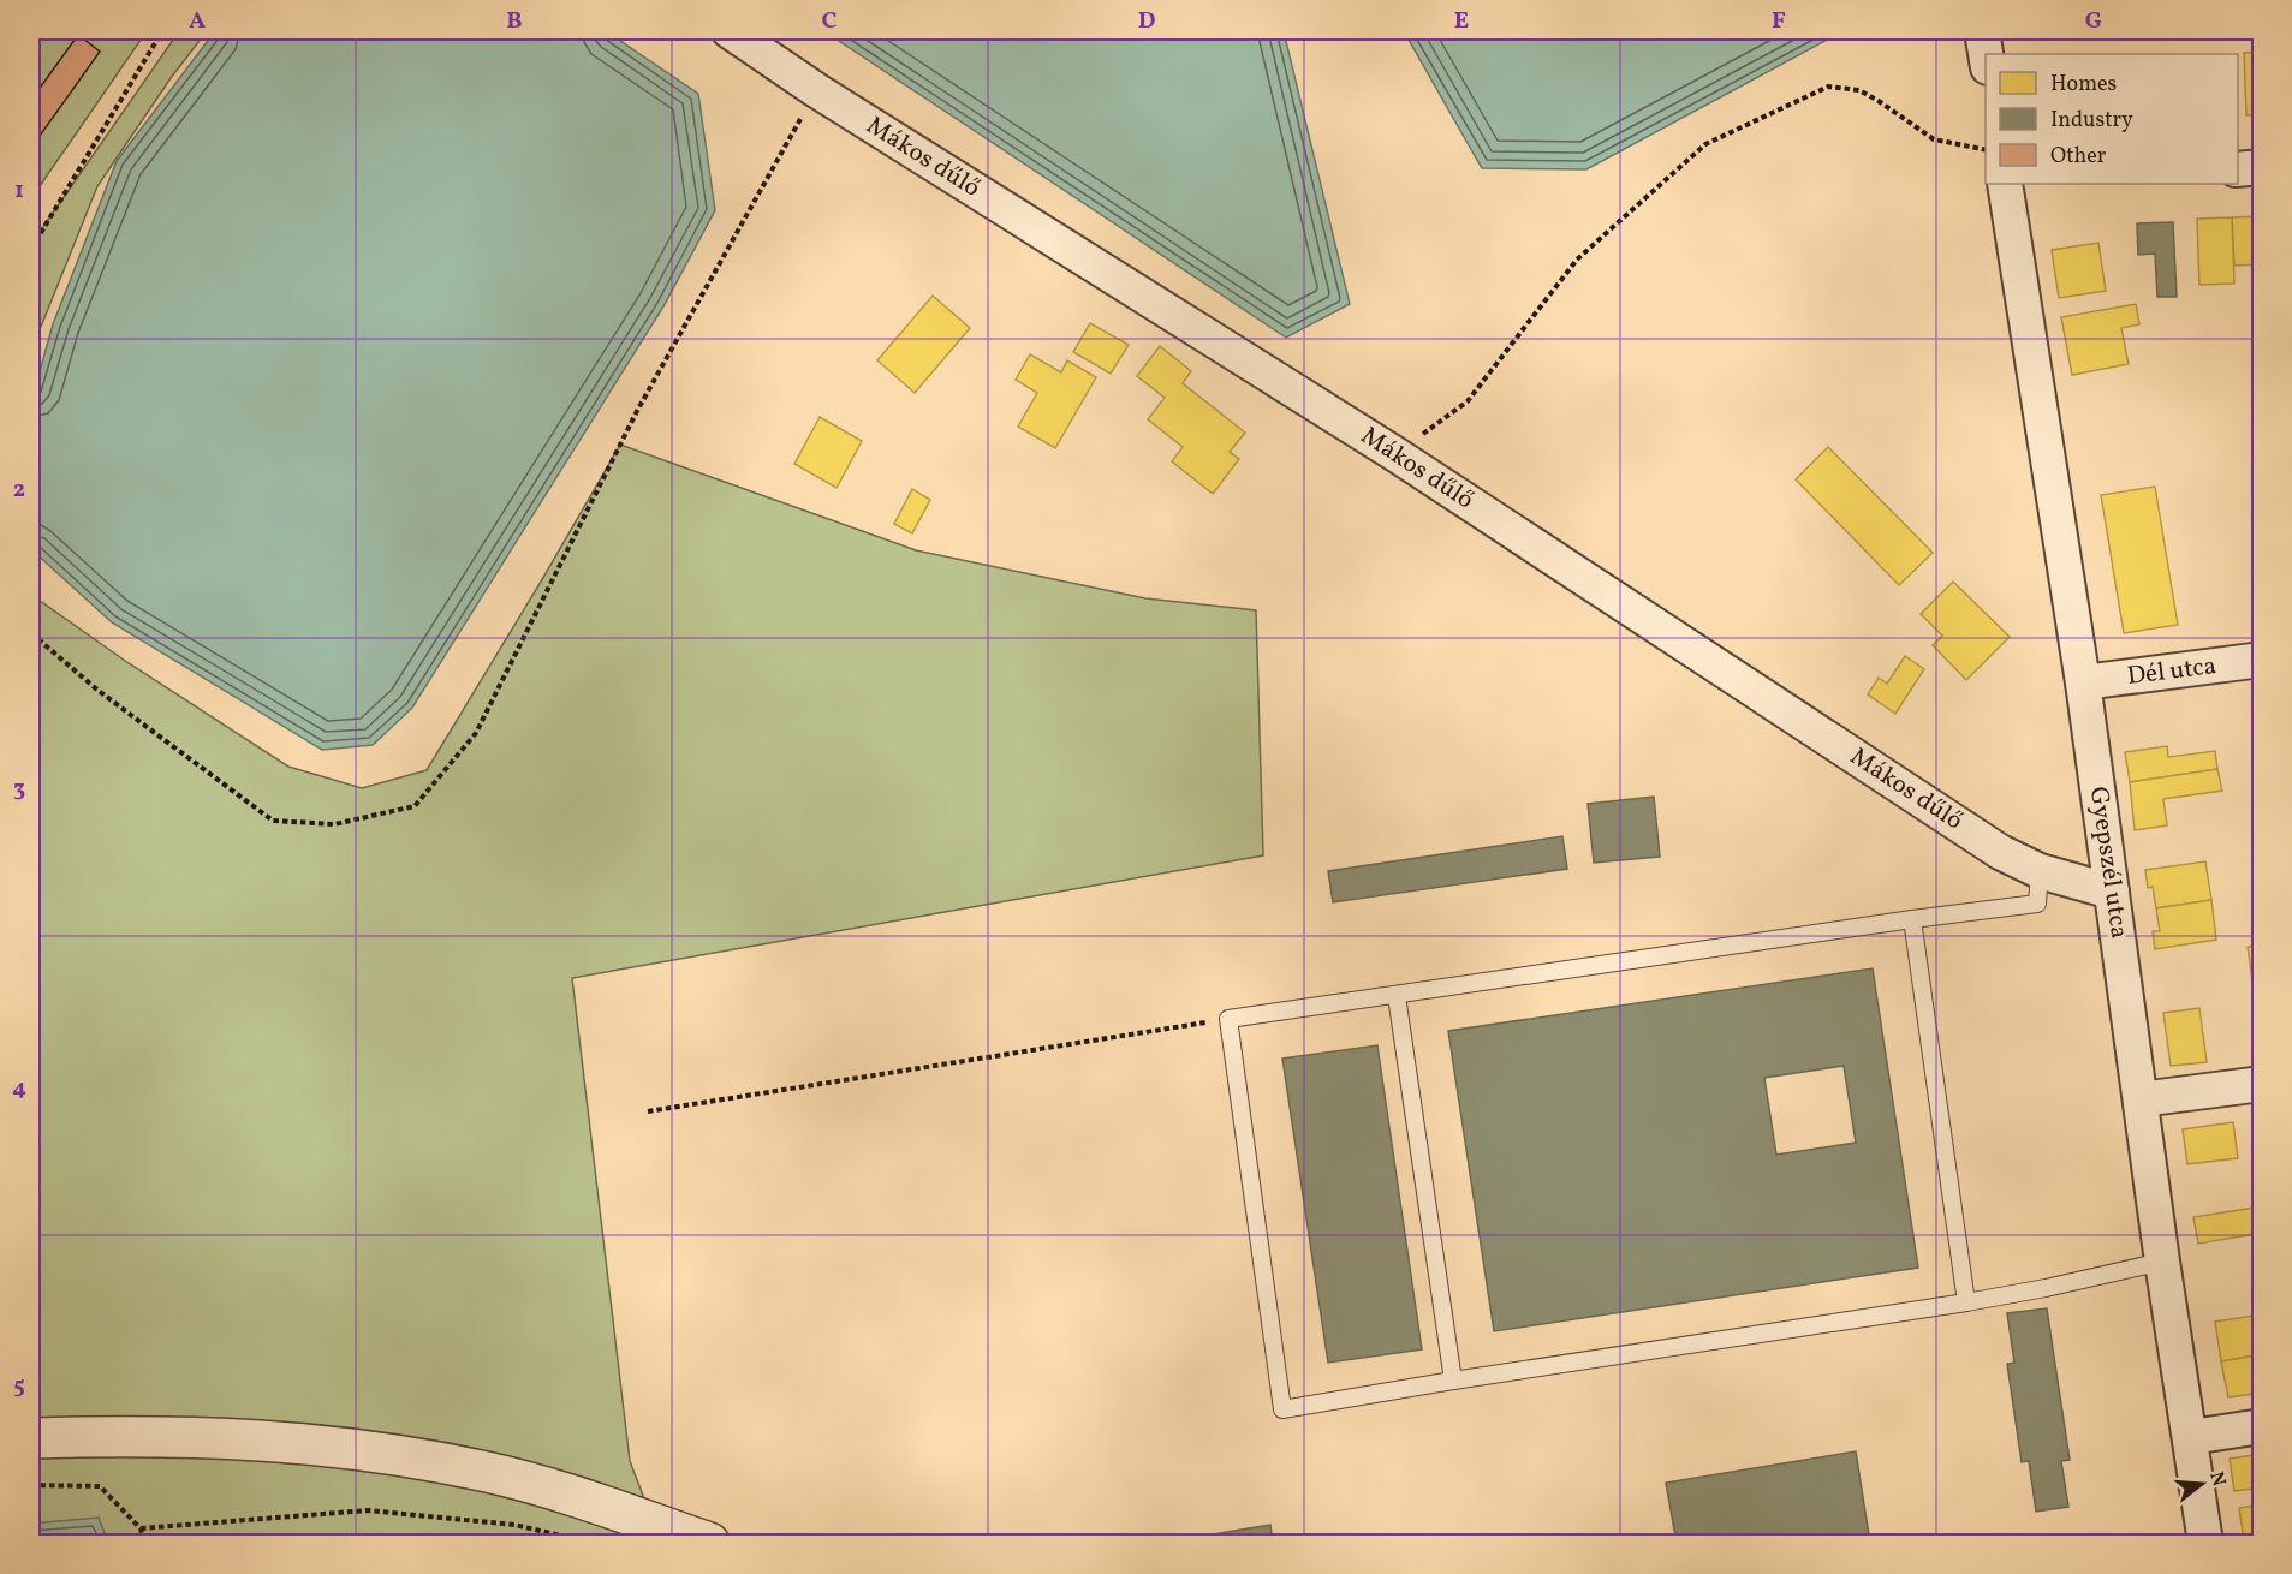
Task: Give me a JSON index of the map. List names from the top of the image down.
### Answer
{
  "streets": {
    "street": ["Mákos dűlő", "Dél utca", "Gyepszél utca"]
  },
  "crossings": [
    ["Mákos dűlő", "Gyepszél utca"],
    ["Dél utca", "Gyepszél utca"]
  ],
  "legend": ["Homes", "Industry", "Other"],
  "north": "right",
  "grid": {
    "columns": [
      "A",
      "B",
      "C",
      "D",
      "E",
      "F",
      "G"
    ],
    "rows": [
      "1",
      "2",
      "3",
      "4",
      "5"
    ]
  }
}
